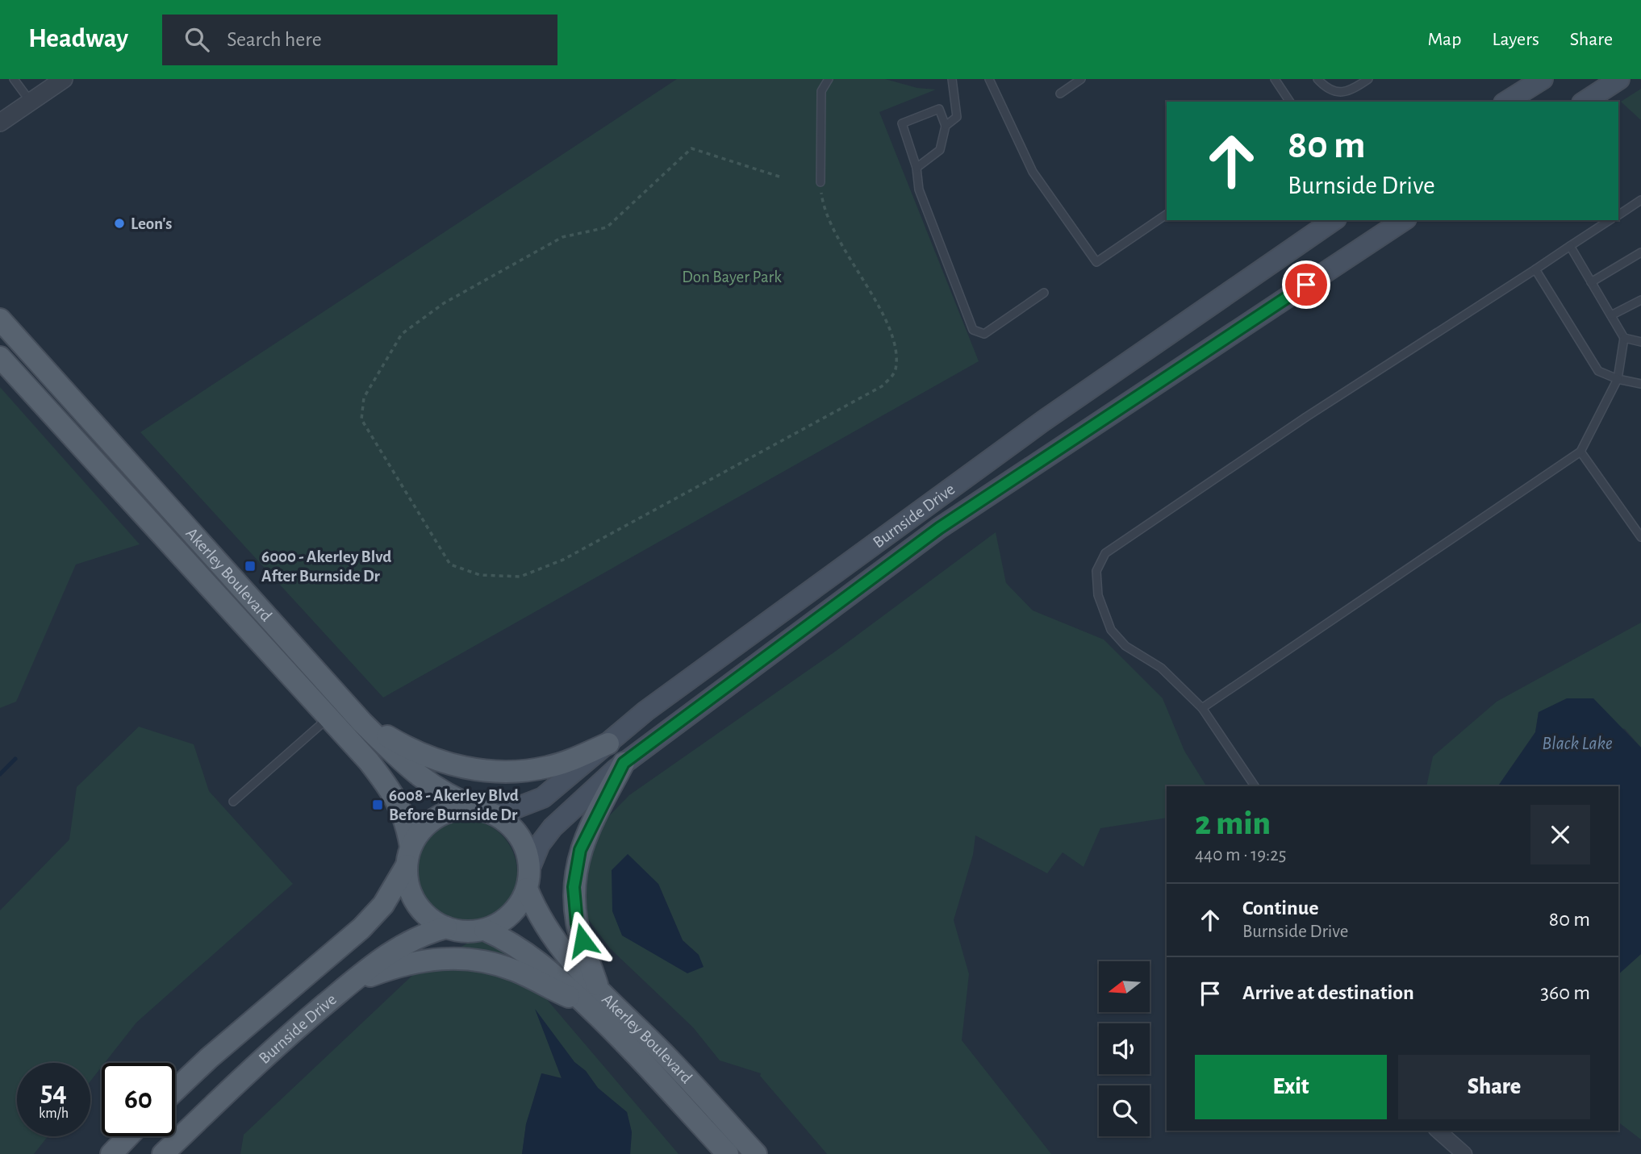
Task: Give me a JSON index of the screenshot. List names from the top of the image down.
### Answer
{
  "streets": {
    "main road": ["Burnside Drive", "Akerley Boulevard"]
  },
  "crossings": [
    ["Burnside Drive", "Akerley Boulevard"]
  ],
  "water": ["Black Lake"],
  "parks": ["Don Bayer Park"],
  "places": {
    "other": ["Leon's"],
    "transit": ["6000 - Akerley Blvd After Burnside Dr", "6008 - Akerley Blvd Before Burnside Dr"]
  },
  "north": "left",
  "page": {
    "header": "Headway",
    "search": "Search here",
    "nav": ["Map", "Layers", "Share"],
    "turn": ["80 m", "Burnside Drive"],
    "heading": ["2 min", "440 m · 19:25"],
    "list": [
      {
        "name": "Continue",
        "note": "Burnside Drive",
        "value": "80 m"
      },
      {
        "name": "Arrive at destination",
        "value": "360 m"
      }
    ],
    "buttons": ["Exit", "Share"],
    "speed": "54 km/h",
    "limit": "60"
  }
}
